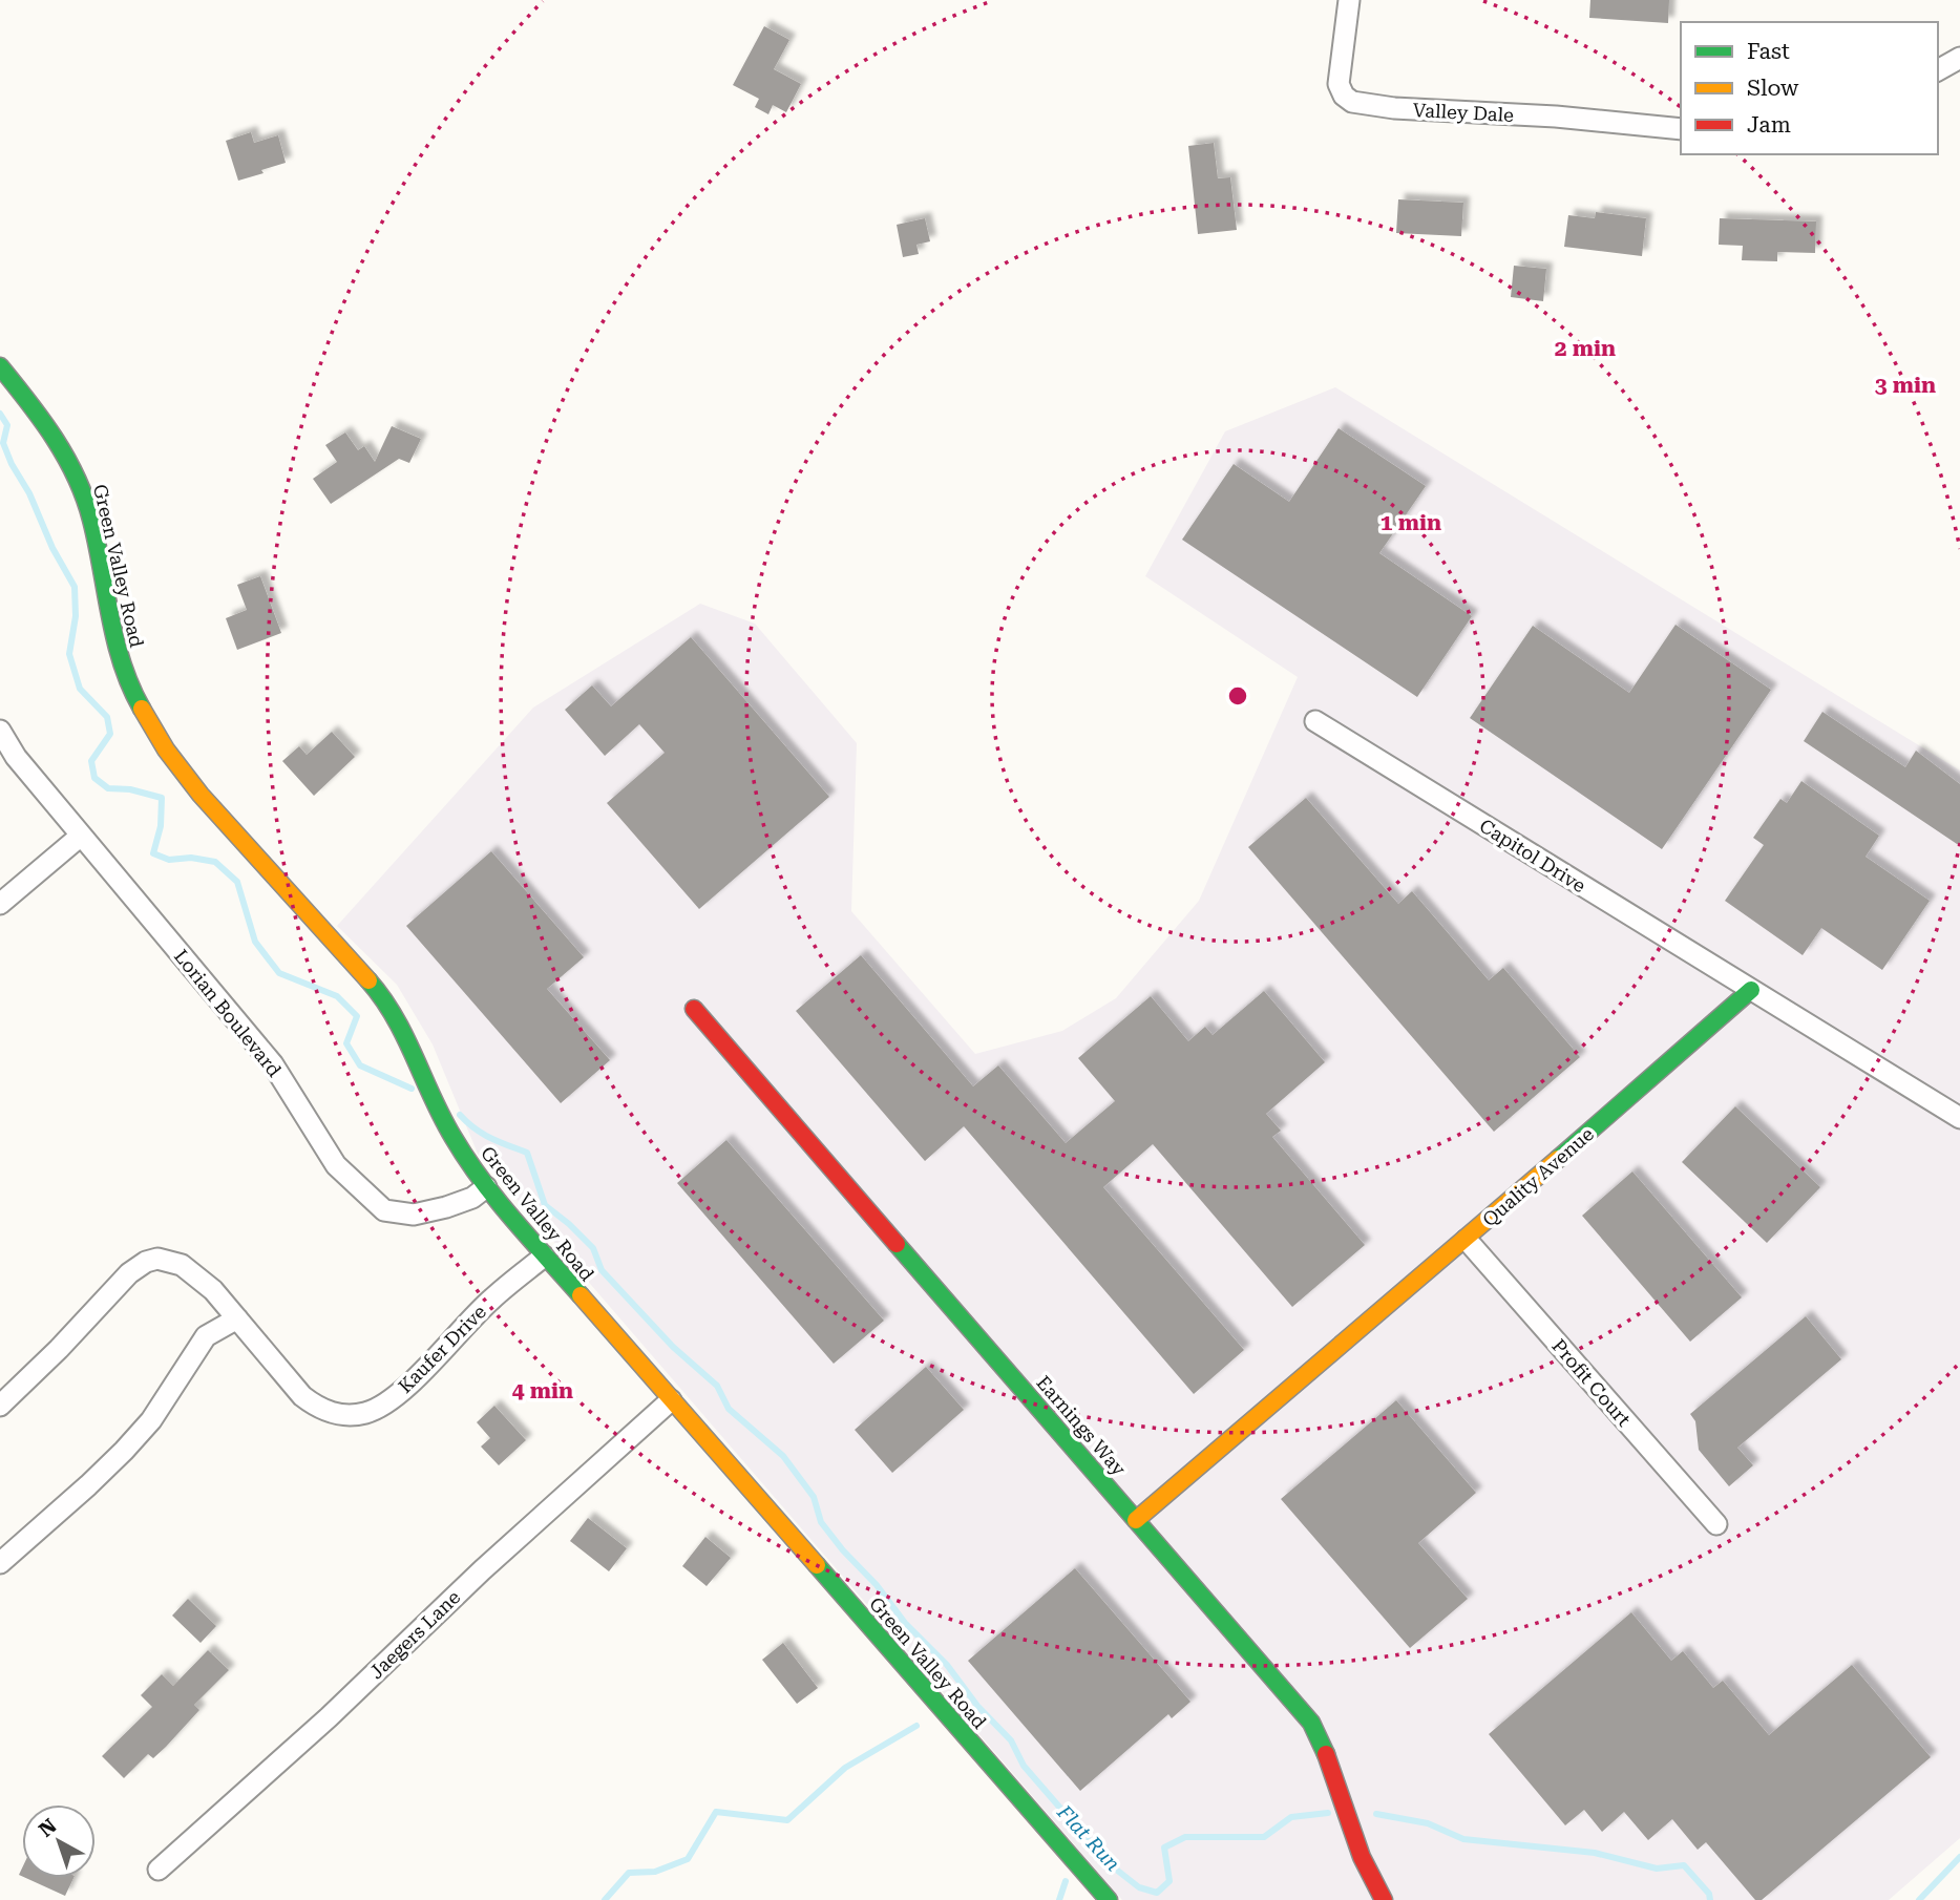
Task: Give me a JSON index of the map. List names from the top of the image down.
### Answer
{
  "streets": {
    "street": [
      "Valley Dale",
      "Green Valley Road",
      "Capitol Drive",
      "Lorian Boulevard",
      "Quality Avenue",
      "Kaufer Drive",
      "Profit Court",
      "Earnings Way",
      "Jaegers Lane"
    ]
  },
  "crossings": [
    ["Green Valley Road", "Lorian Boulevard"],
    ["Green Valley Road", "Kaufer Drive"],
    ["Green Valley Road", "Jaegers Lane"],
    ["Capitol Drive", "Quality Avenue"],
    ["Quality Avenue", "Profit Court"],
    ["Quality Avenue", "Earnings Way"]
  ],
  "water": ["Flat Run"],
  "legend": ["Fast", "Slow", "Jam"],
  "north": "top left",
  "rings": [
    "2 min",
    "3 min",
    "1 min",
    "4 min"
  ]
}
